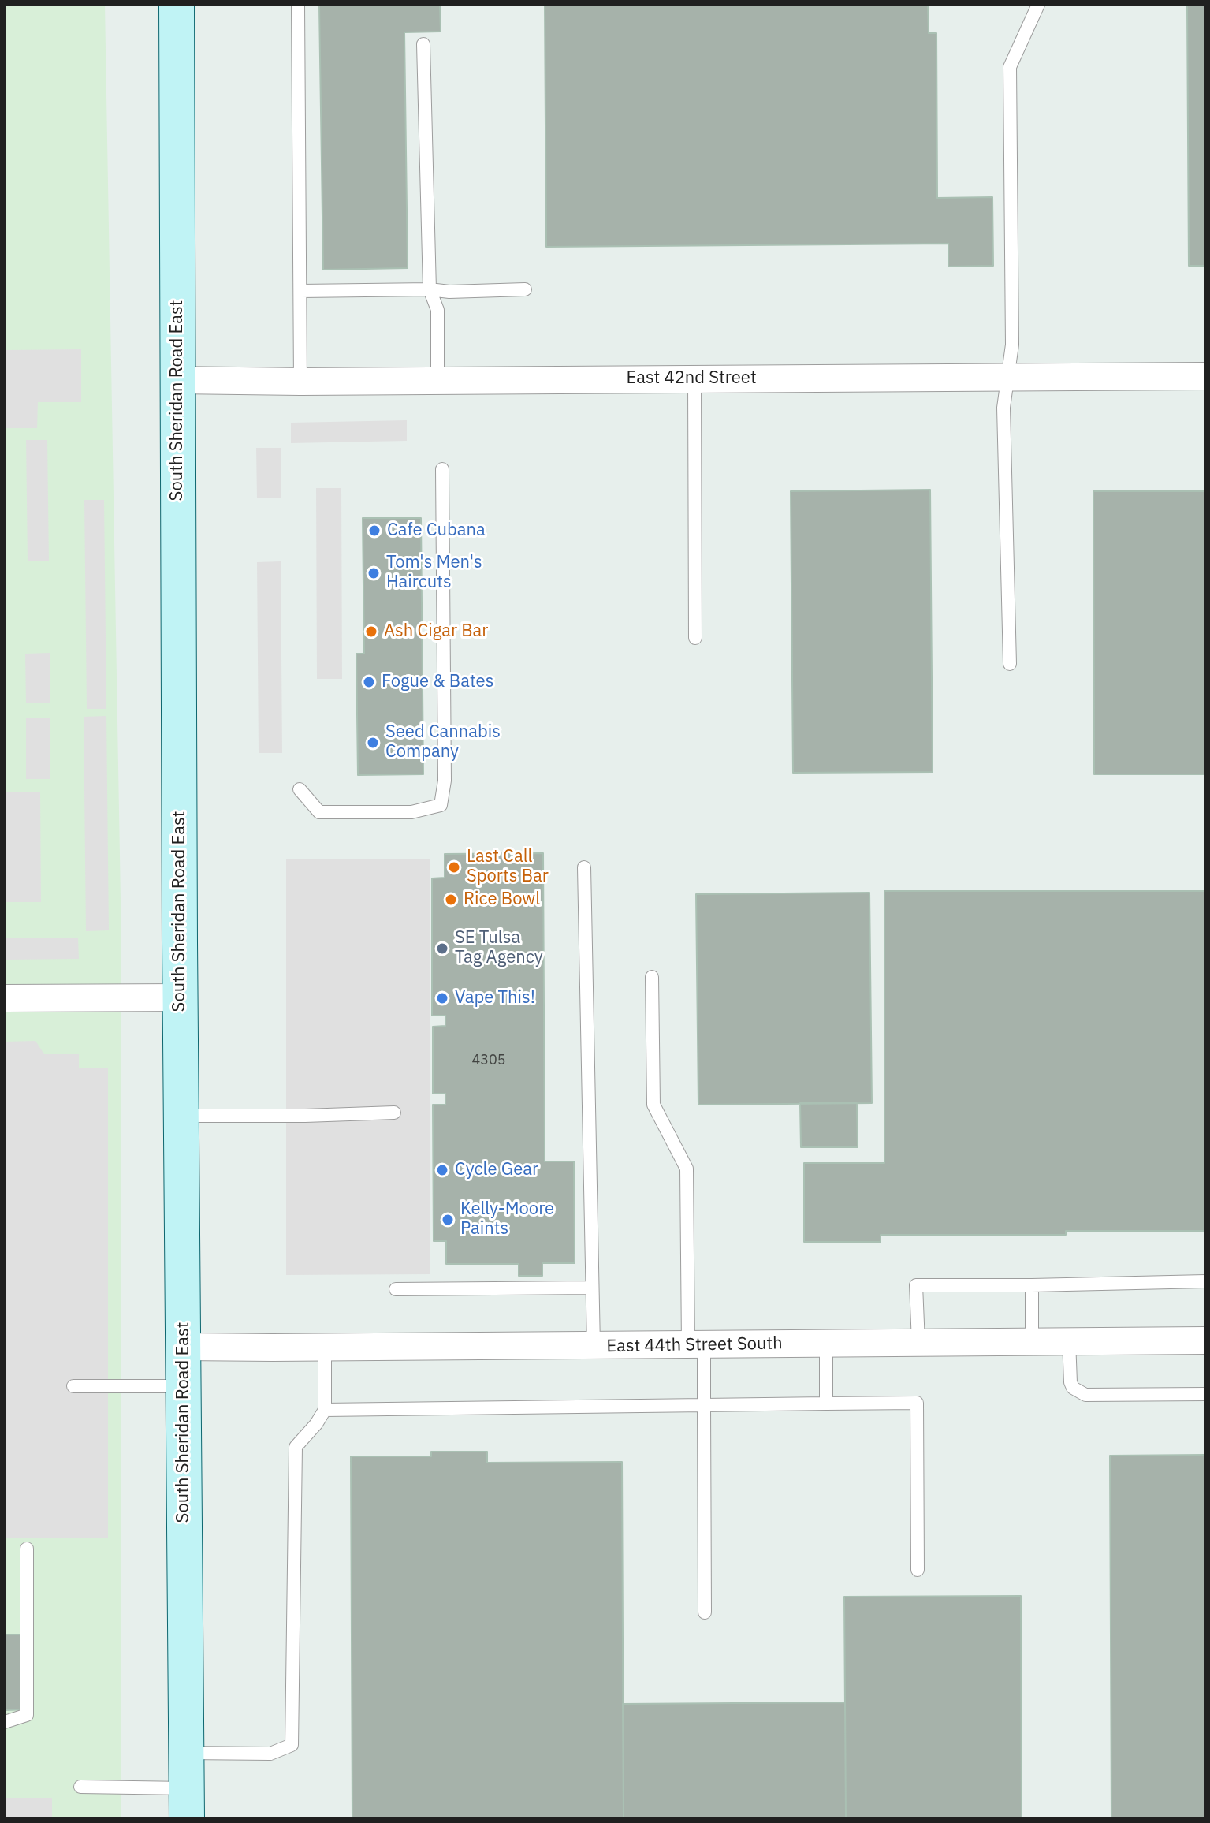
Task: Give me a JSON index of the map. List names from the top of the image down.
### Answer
{
  "streets": {
    "main road": ["South Sheridan Road East"],
    "street": ["East 42nd Street", "East 44th Street South"]
  },
  "crossings": [
    ["East 42nd Street", "South Sheridan Road East"],
    ["South Sheridan Road East", "East 44th Street South"]
  ],
  "places": [
    "Cafe Cubana",
    "Tom's Men's Haircuts",
    "Ash Cigar Bar",
    "Fogue & Bates",
    "Seed Cannabis Company",
    "Last Call Sports Bar",
    "Rice Bowl",
    "SE Tulsa Tag Agency",
    "Vape This!",
    "Cycle Gear",
    "Kelly-Moore Paints"
  ],
  "house_numbers": ["4305"]
}
